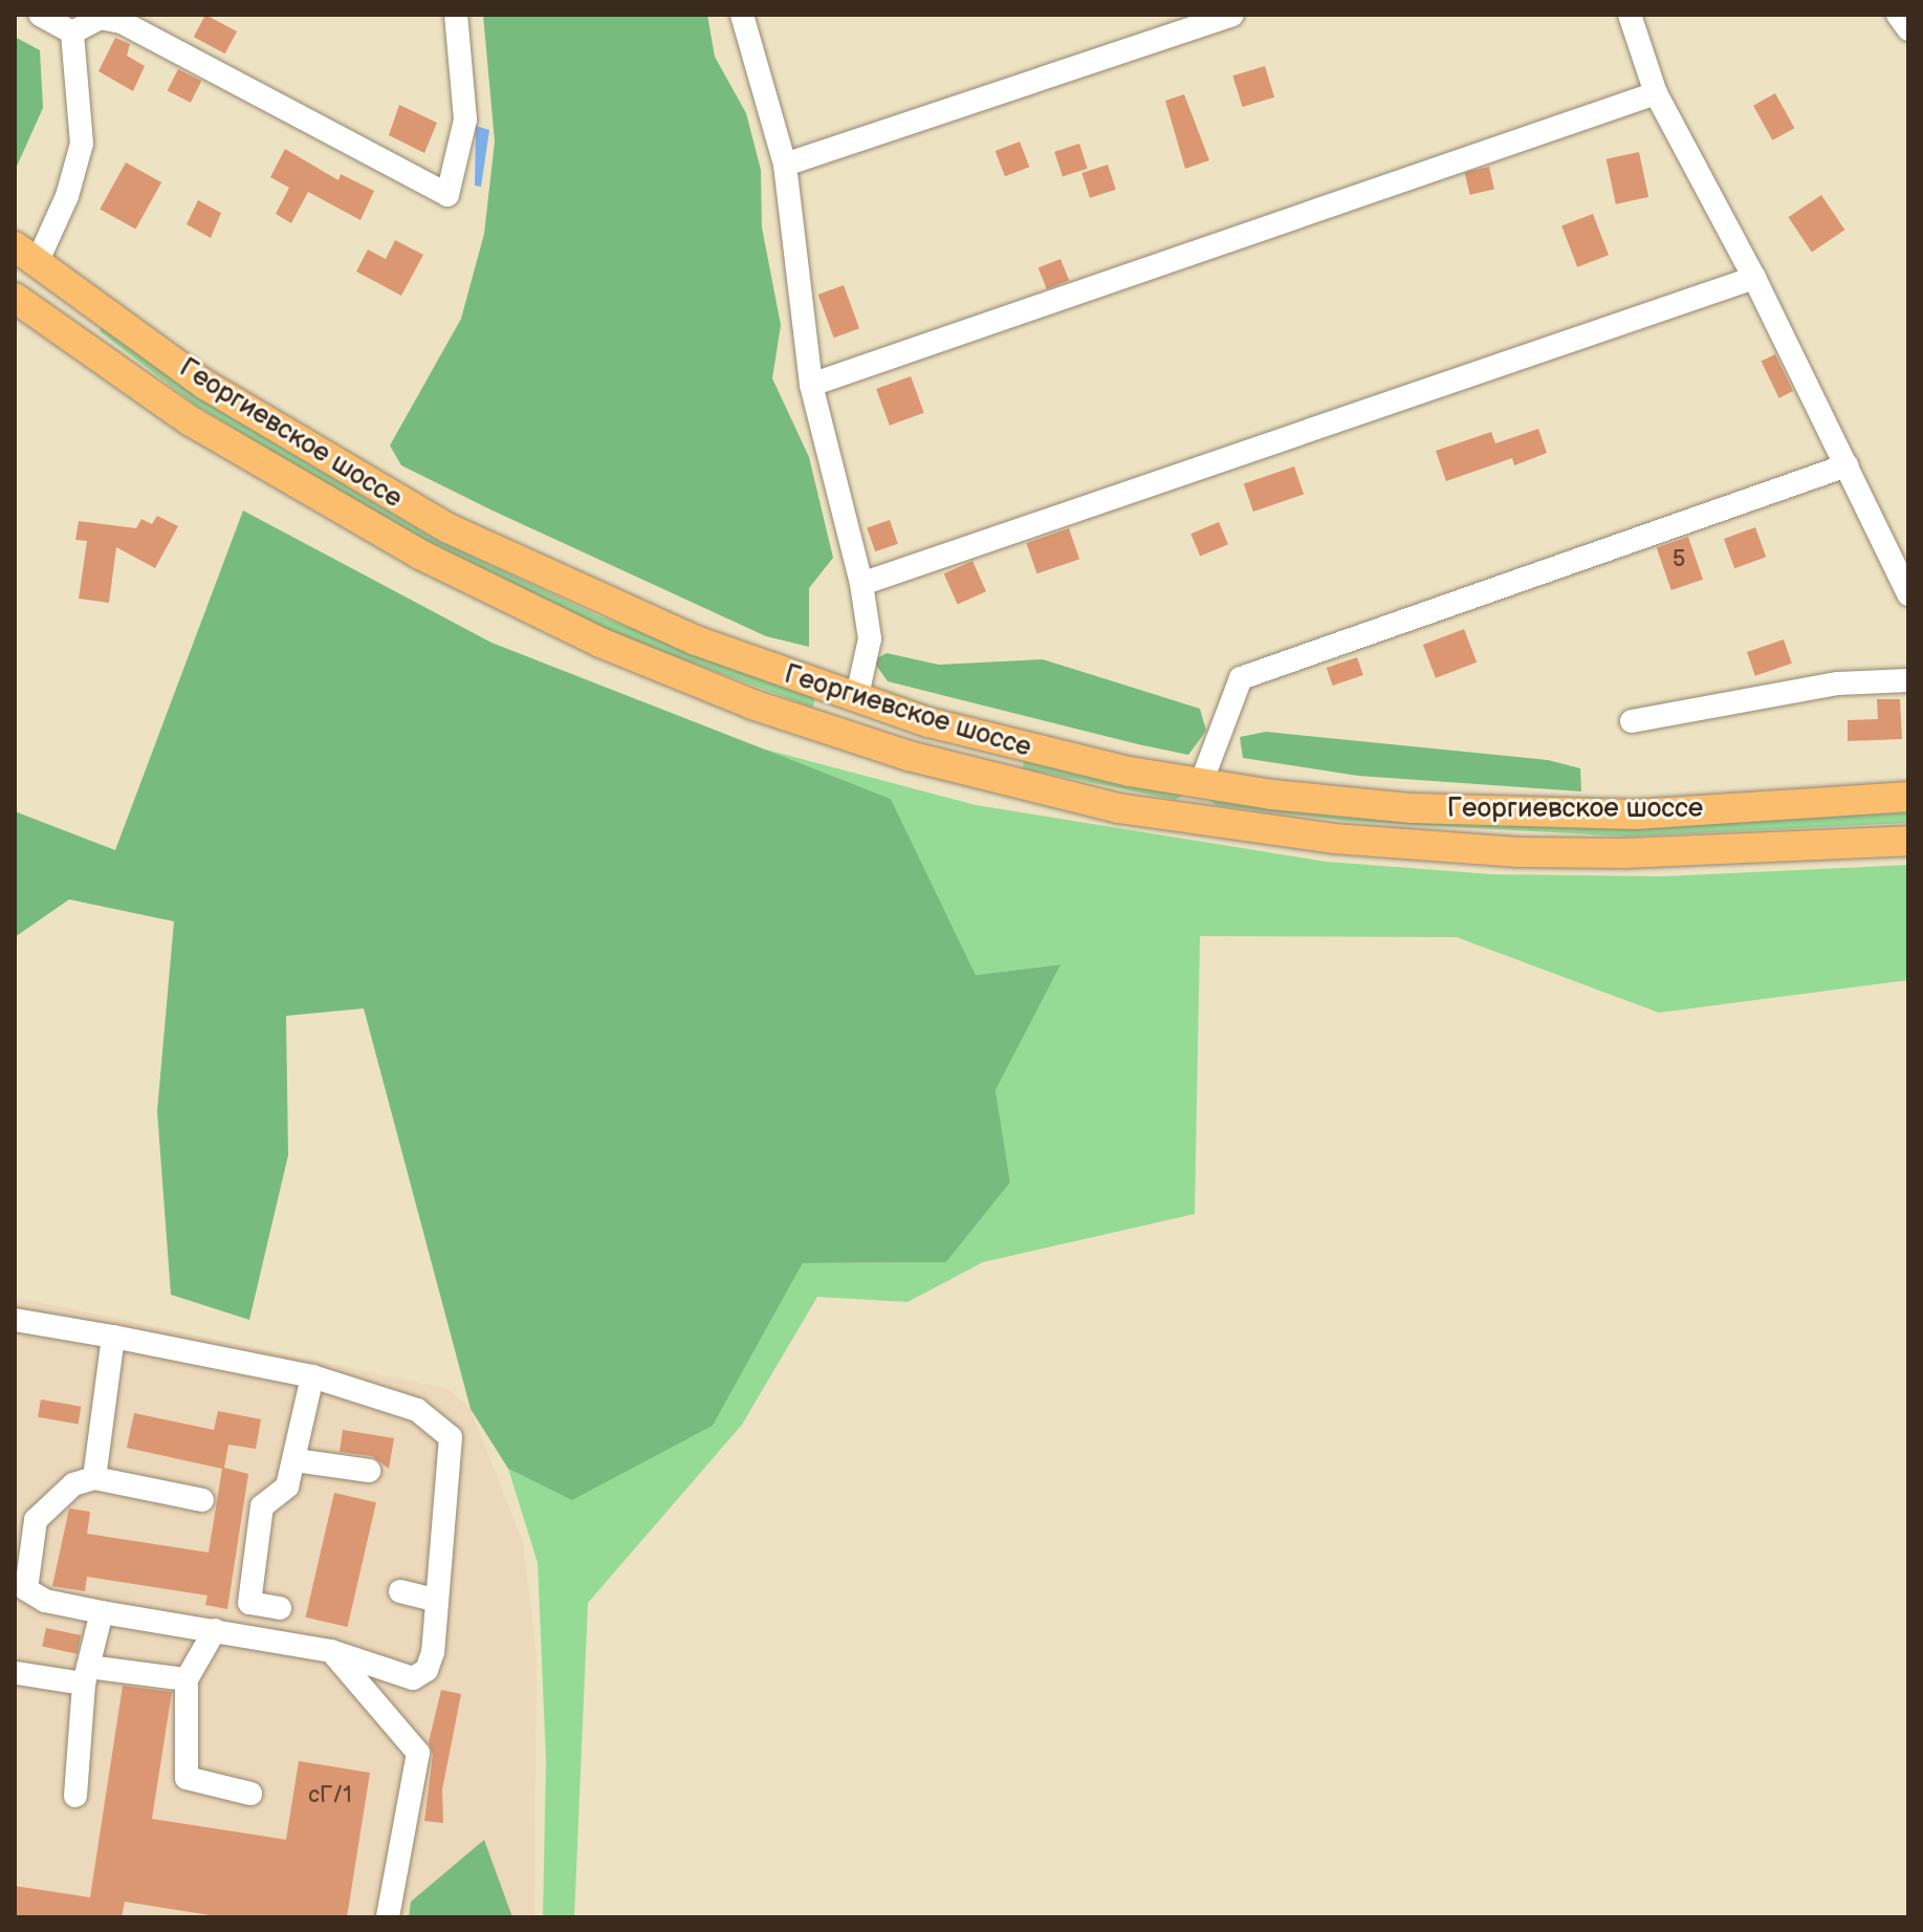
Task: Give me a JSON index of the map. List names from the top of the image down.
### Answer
{
  "streets": {
    "main road": ["Георгиевское шоссе"]
  },
  "house_numbers": ["5", "сГ/1"]
}
